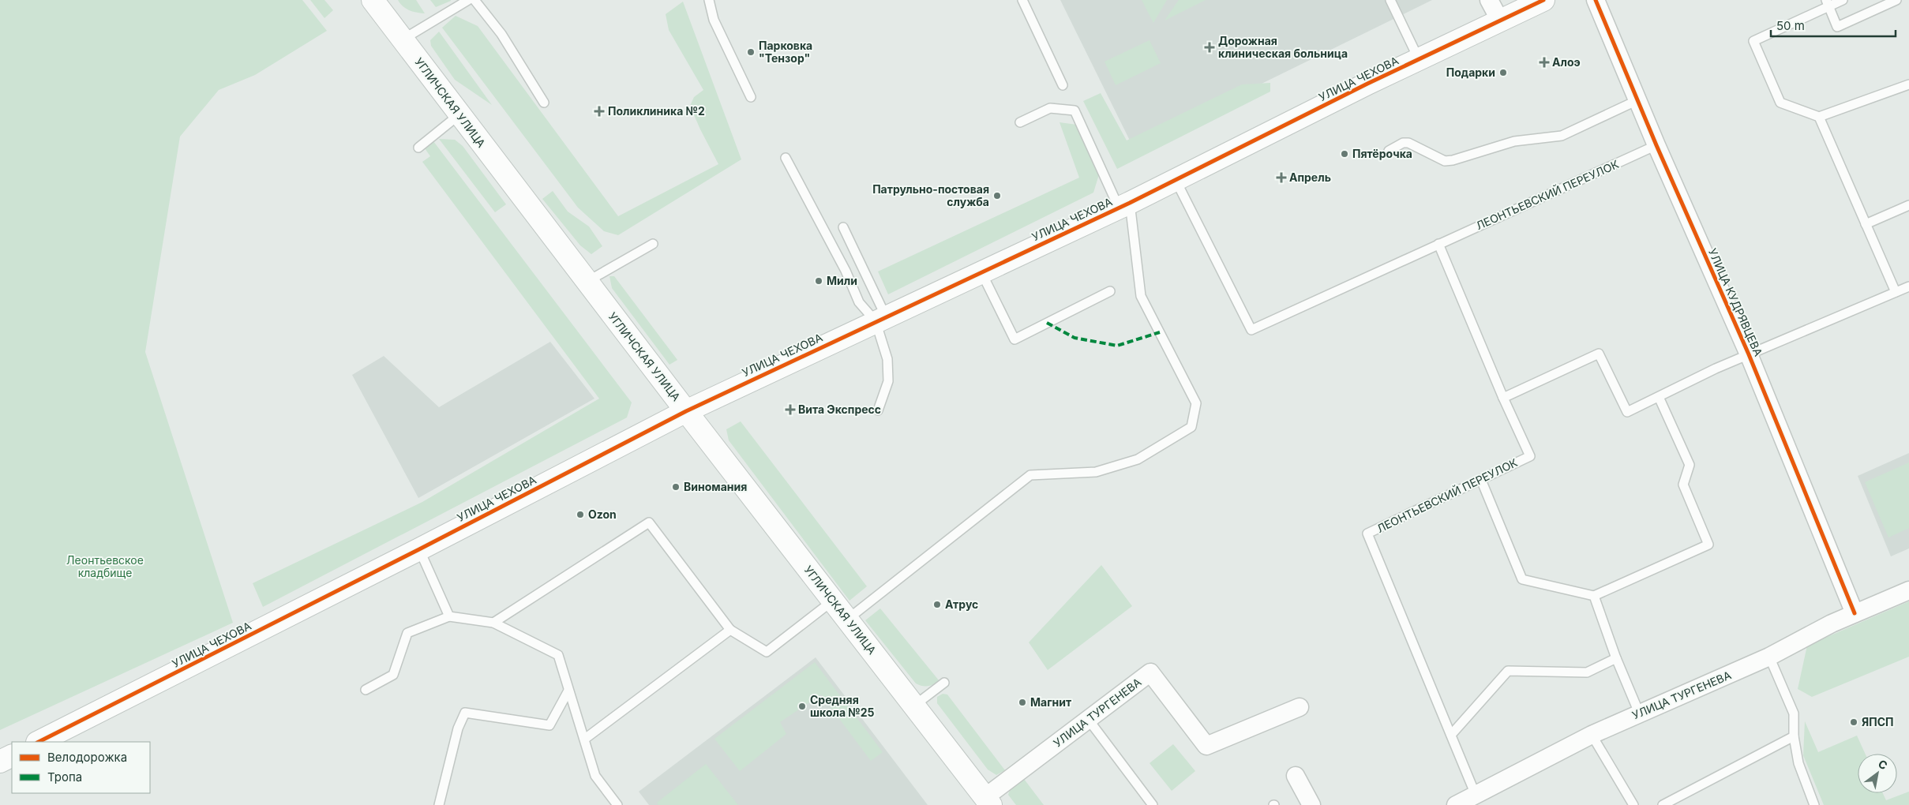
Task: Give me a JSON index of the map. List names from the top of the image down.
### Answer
{
  "streets": {
    "street": [
      "УЛИЦА ЧЕХОВА",
      "УГЛИЧСКАЯ УЛИЦА",
      "УЛИЦА КУДРЯВЦЕВА",
      "УЛИЦА ТУРГЕНЕВА"
    ],
    "lane": ["ЛЕОНТЬЕВСКИЙ ПЕРЕУЛОК"]
  },
  "crossings": [
    ["УЛИЦА ЧЕХОВА", "УГЛИЧСКАЯ УЛИЦА"],
    ["УЛИЦА ЧЕХОВА", "ЛЕОНТЬЕВСКИЙ ПЕРЕУЛОК"],
    ["УГЛИЧСКАЯ УЛИЦА", "УЛИЦА ТУРГЕНЕВА"],
    ["ЛЕОНТЬЕВСКИЙ ПЕРЕУЛОК", "УЛИЦА КУДРЯВЦЕВА"],
    ["ЛЕОНТЬЕВСКИЙ ПЕРЕУЛОК", "УЛИЦА ТУРГЕНЕВА"],
    ["УЛИЦА КУДРЯВЦЕВА", "УЛИЦА ТУРГЕНЕВА"]
  ],
  "parks": ["Леонтьевское кладбище"],
  "places": {
    "health": [
      "Дорожная клиническая больница",
      "Алоэ",
      "Поликлиника №2",
      "Апрель",
      "Вита Экспресс"
    ],
    "other": [
      "Парковка \"Тензор\"",
      "Подарки",
      "Пятёрочка",
      "Патрульно-постовая служба",
      "Мили",
      "Виномания",
      "Ozon",
      "Атрус",
      "Магнит",
      "Средняя школа №25",
      "ЯПСП"
    ]
  },
  "legend": ["Велодорожка", "Тропа"],
  "scale_bar": "50 m",
  "north": "top right"
}
